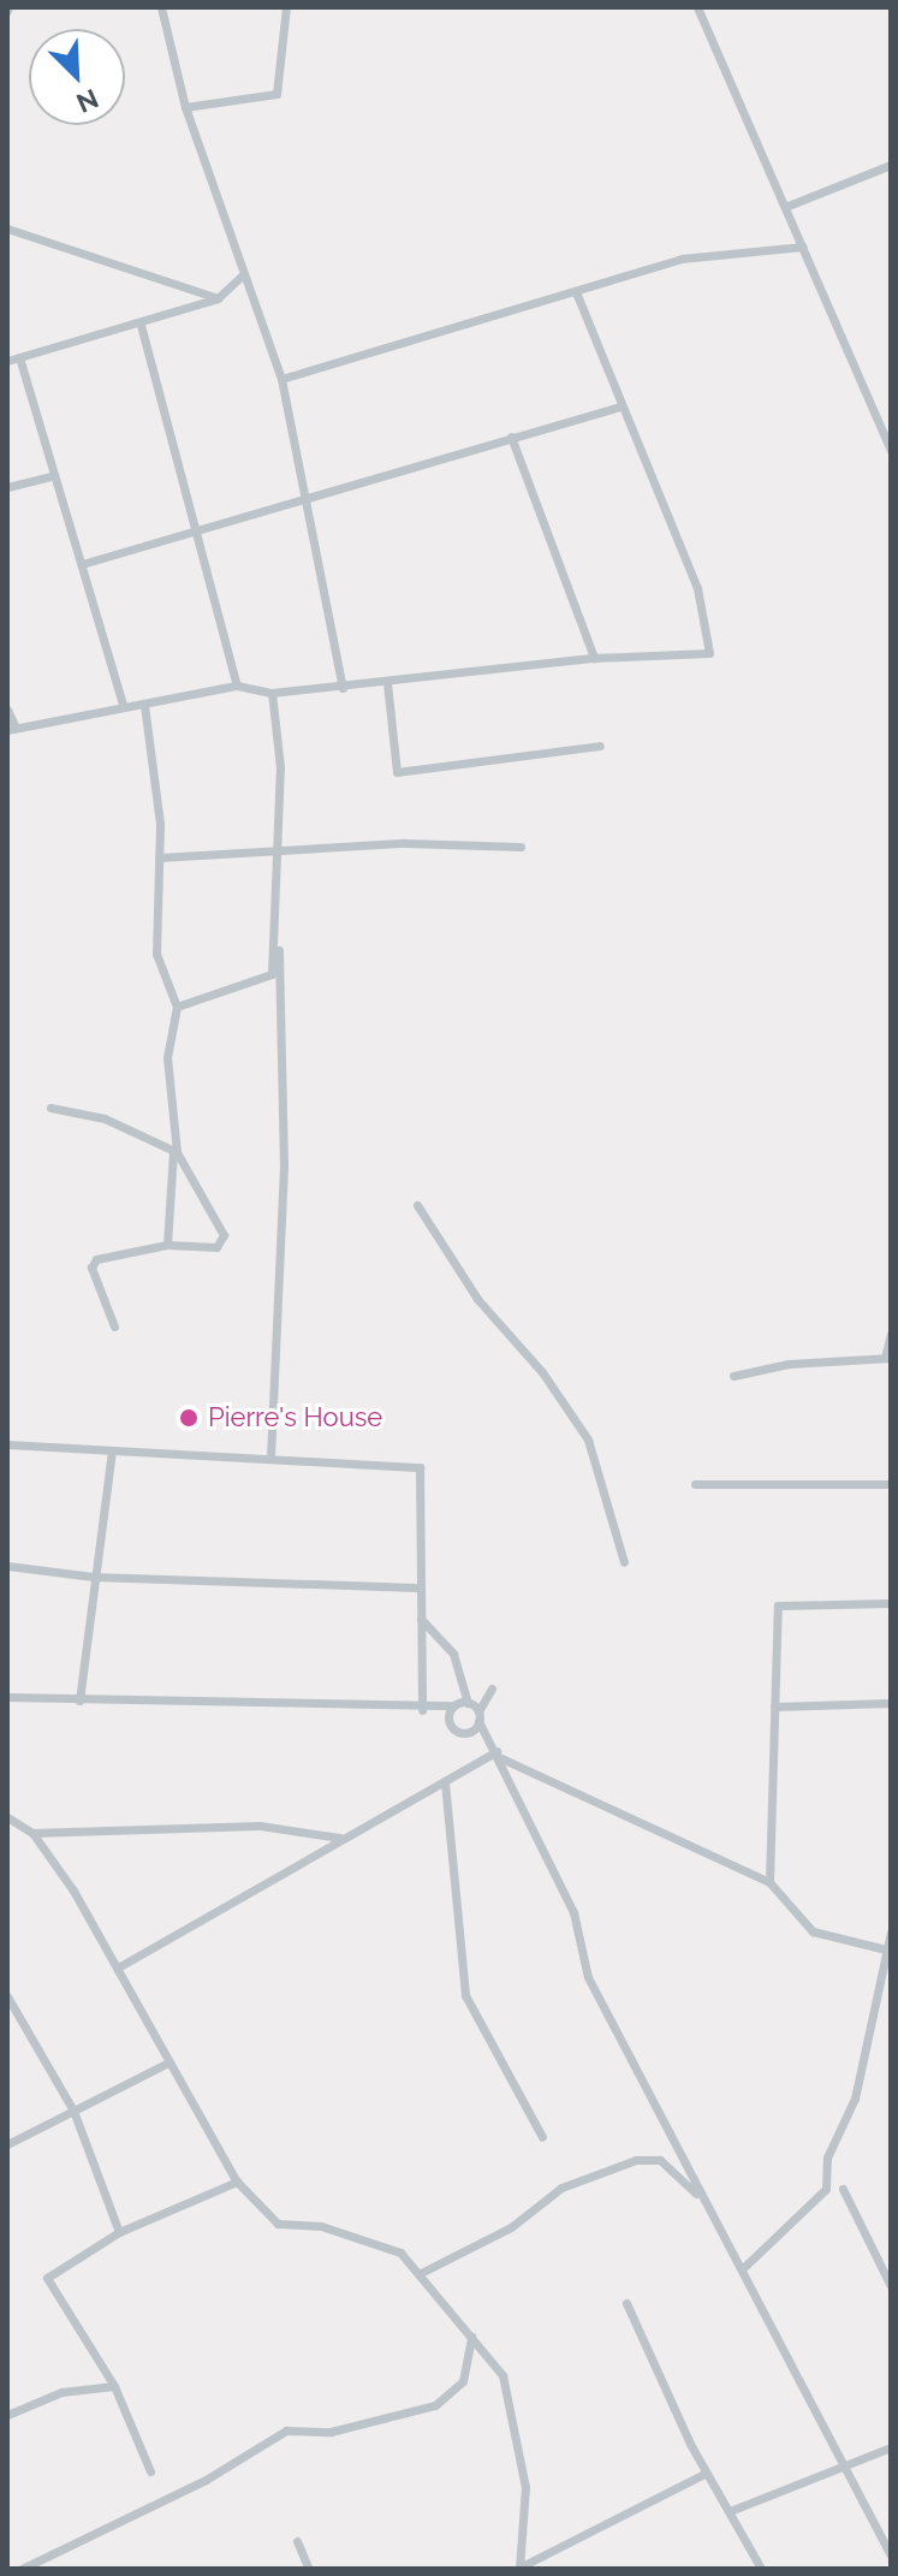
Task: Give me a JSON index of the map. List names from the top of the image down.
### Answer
{
  "places": ["Pierre's House"],
  "north": "bottom right"
}
